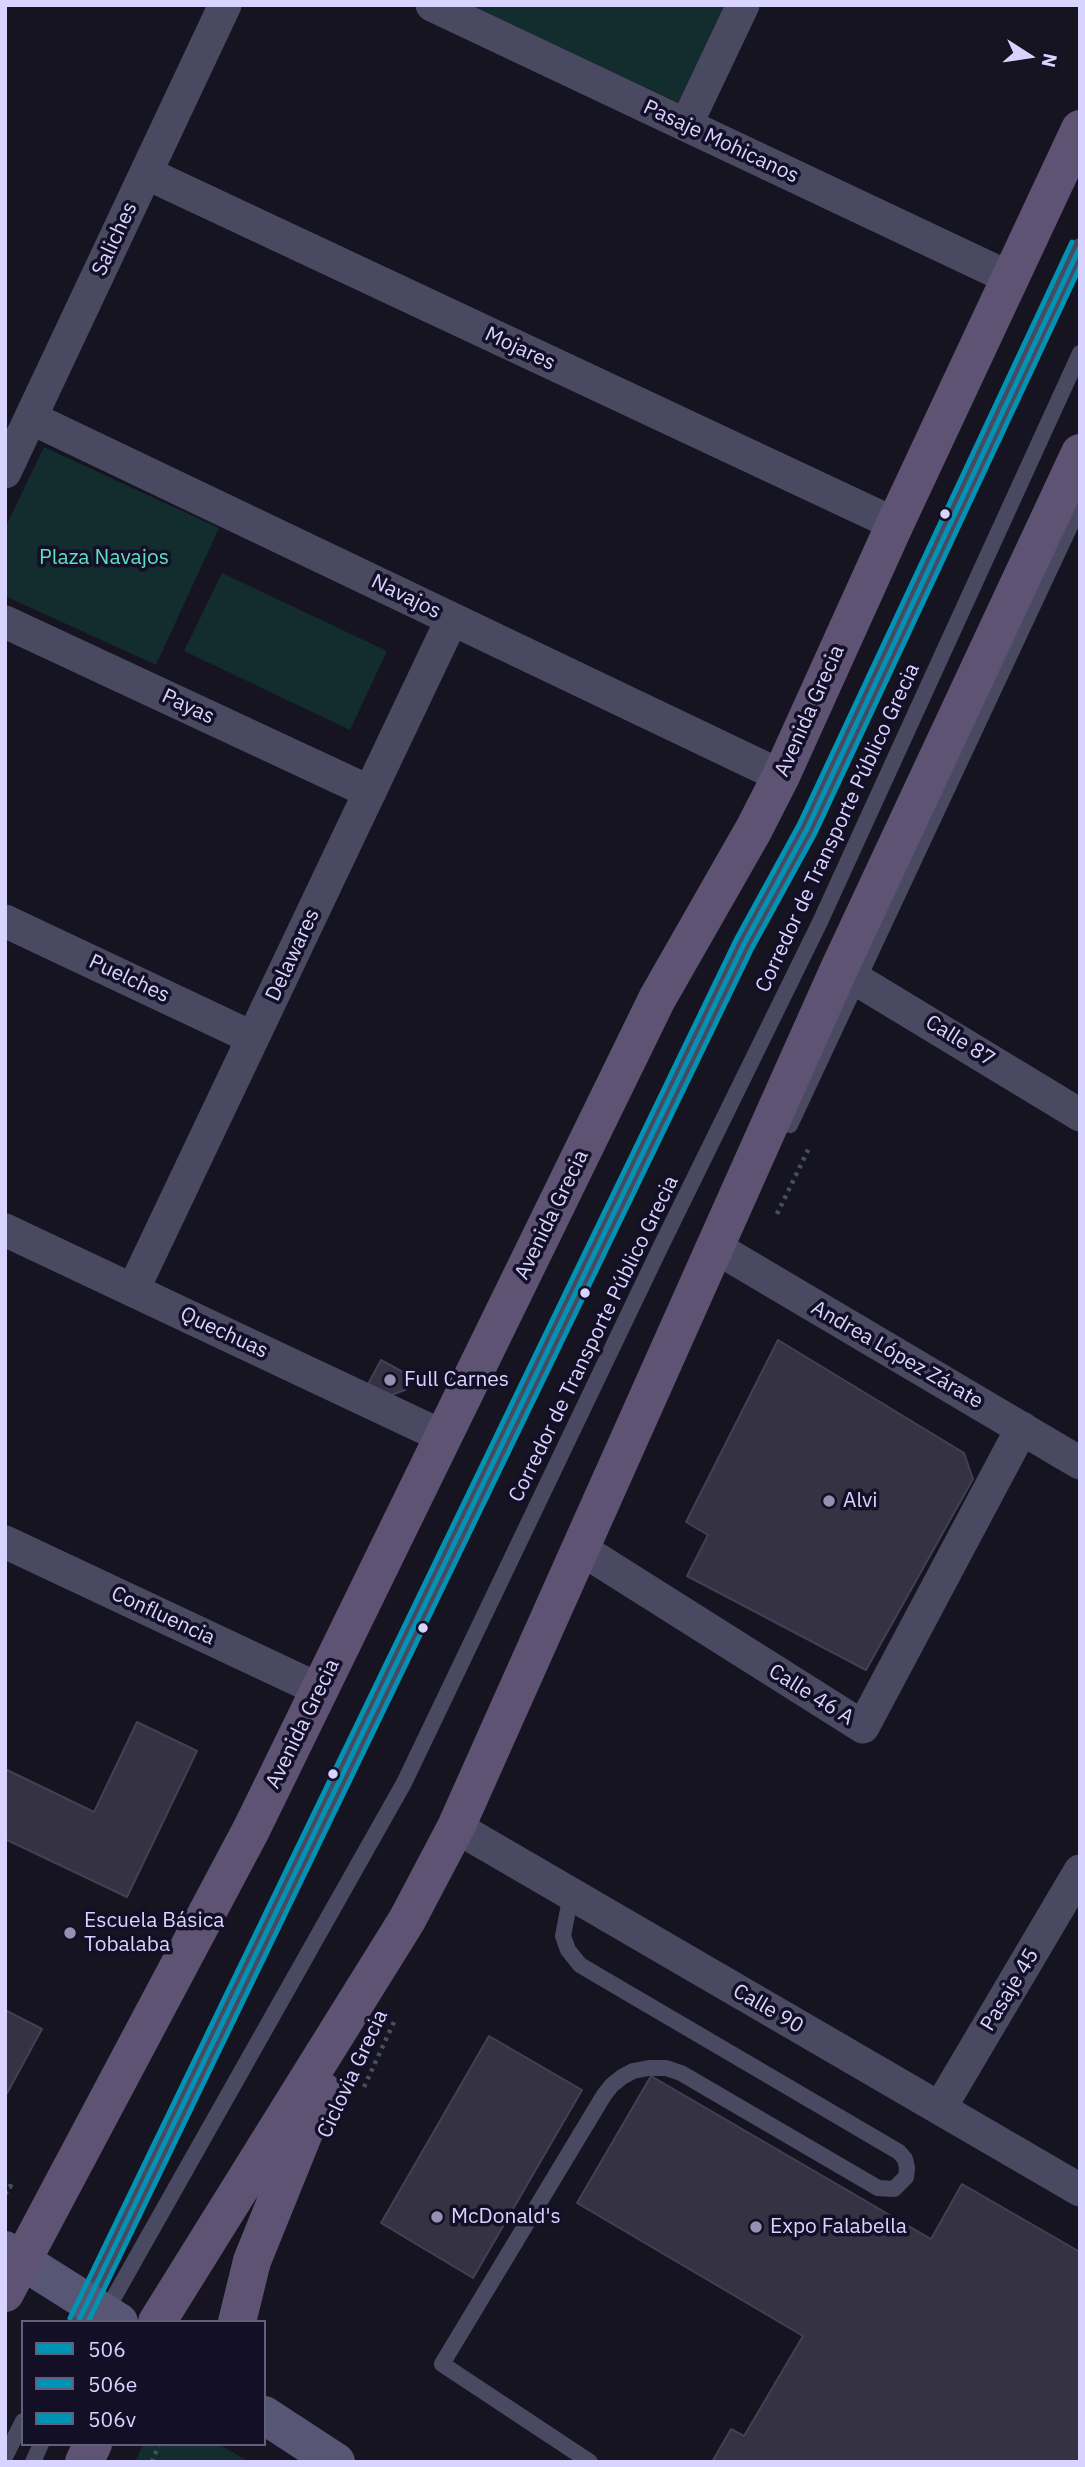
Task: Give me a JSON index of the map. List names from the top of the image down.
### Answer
{
  "streets": {
    "main road": ["Avenida Grecia"],
    "street": [
      "Pasaje Mohicanos",
      "Saliches",
      "Mojares",
      "Navajos",
      "Payas",
      "Delawares",
      "Puelches",
      "Calle 87",
      "Quechuas",
      "Andrea López Zárate",
      "Confluencia",
      "Calle 46 A",
      "Pasaje 45",
      "Calle 90"
    ],
    "lane": ["Corredor de Transporte Público Grecia"],
    "path": ["Ciclovia Grecia"]
  },
  "crossings": [
    ["Pasaje Mohicanos", "Avenida Grecia"],
    ["Saliches", "Mojares"],
    ["Saliches", "Navajos"],
    ["Mojares", "Avenida Grecia"],
    ["Navajos", "Avenida Grecia"],
    ["Navajos", "Delawares"],
    ["Payas", "Delawares"],
    ["Avenida Grecia", "Quechuas"],
    ["Avenida Grecia", "Confluencia"],
    ["Delawares", "Puelches"],
    ["Delawares", "Quechuas"],
    ["Andrea López Zárate", "Calle 46 A"],
    ["Pasaje 45", "Calle 90"]
  ],
  "parks": ["Plaza Navajos"],
  "places": [
    "Full Carnes",
    "Alvi",
    "Escuela Básica Tobalaba",
    "McDonald's",
    "Expo Falabella"
  ],
  "lines": ["transit line 506v", "transit line 506", "transit line 506e"],
  "legend": ["506", "506e", "506v"],
  "north": "right"
}
